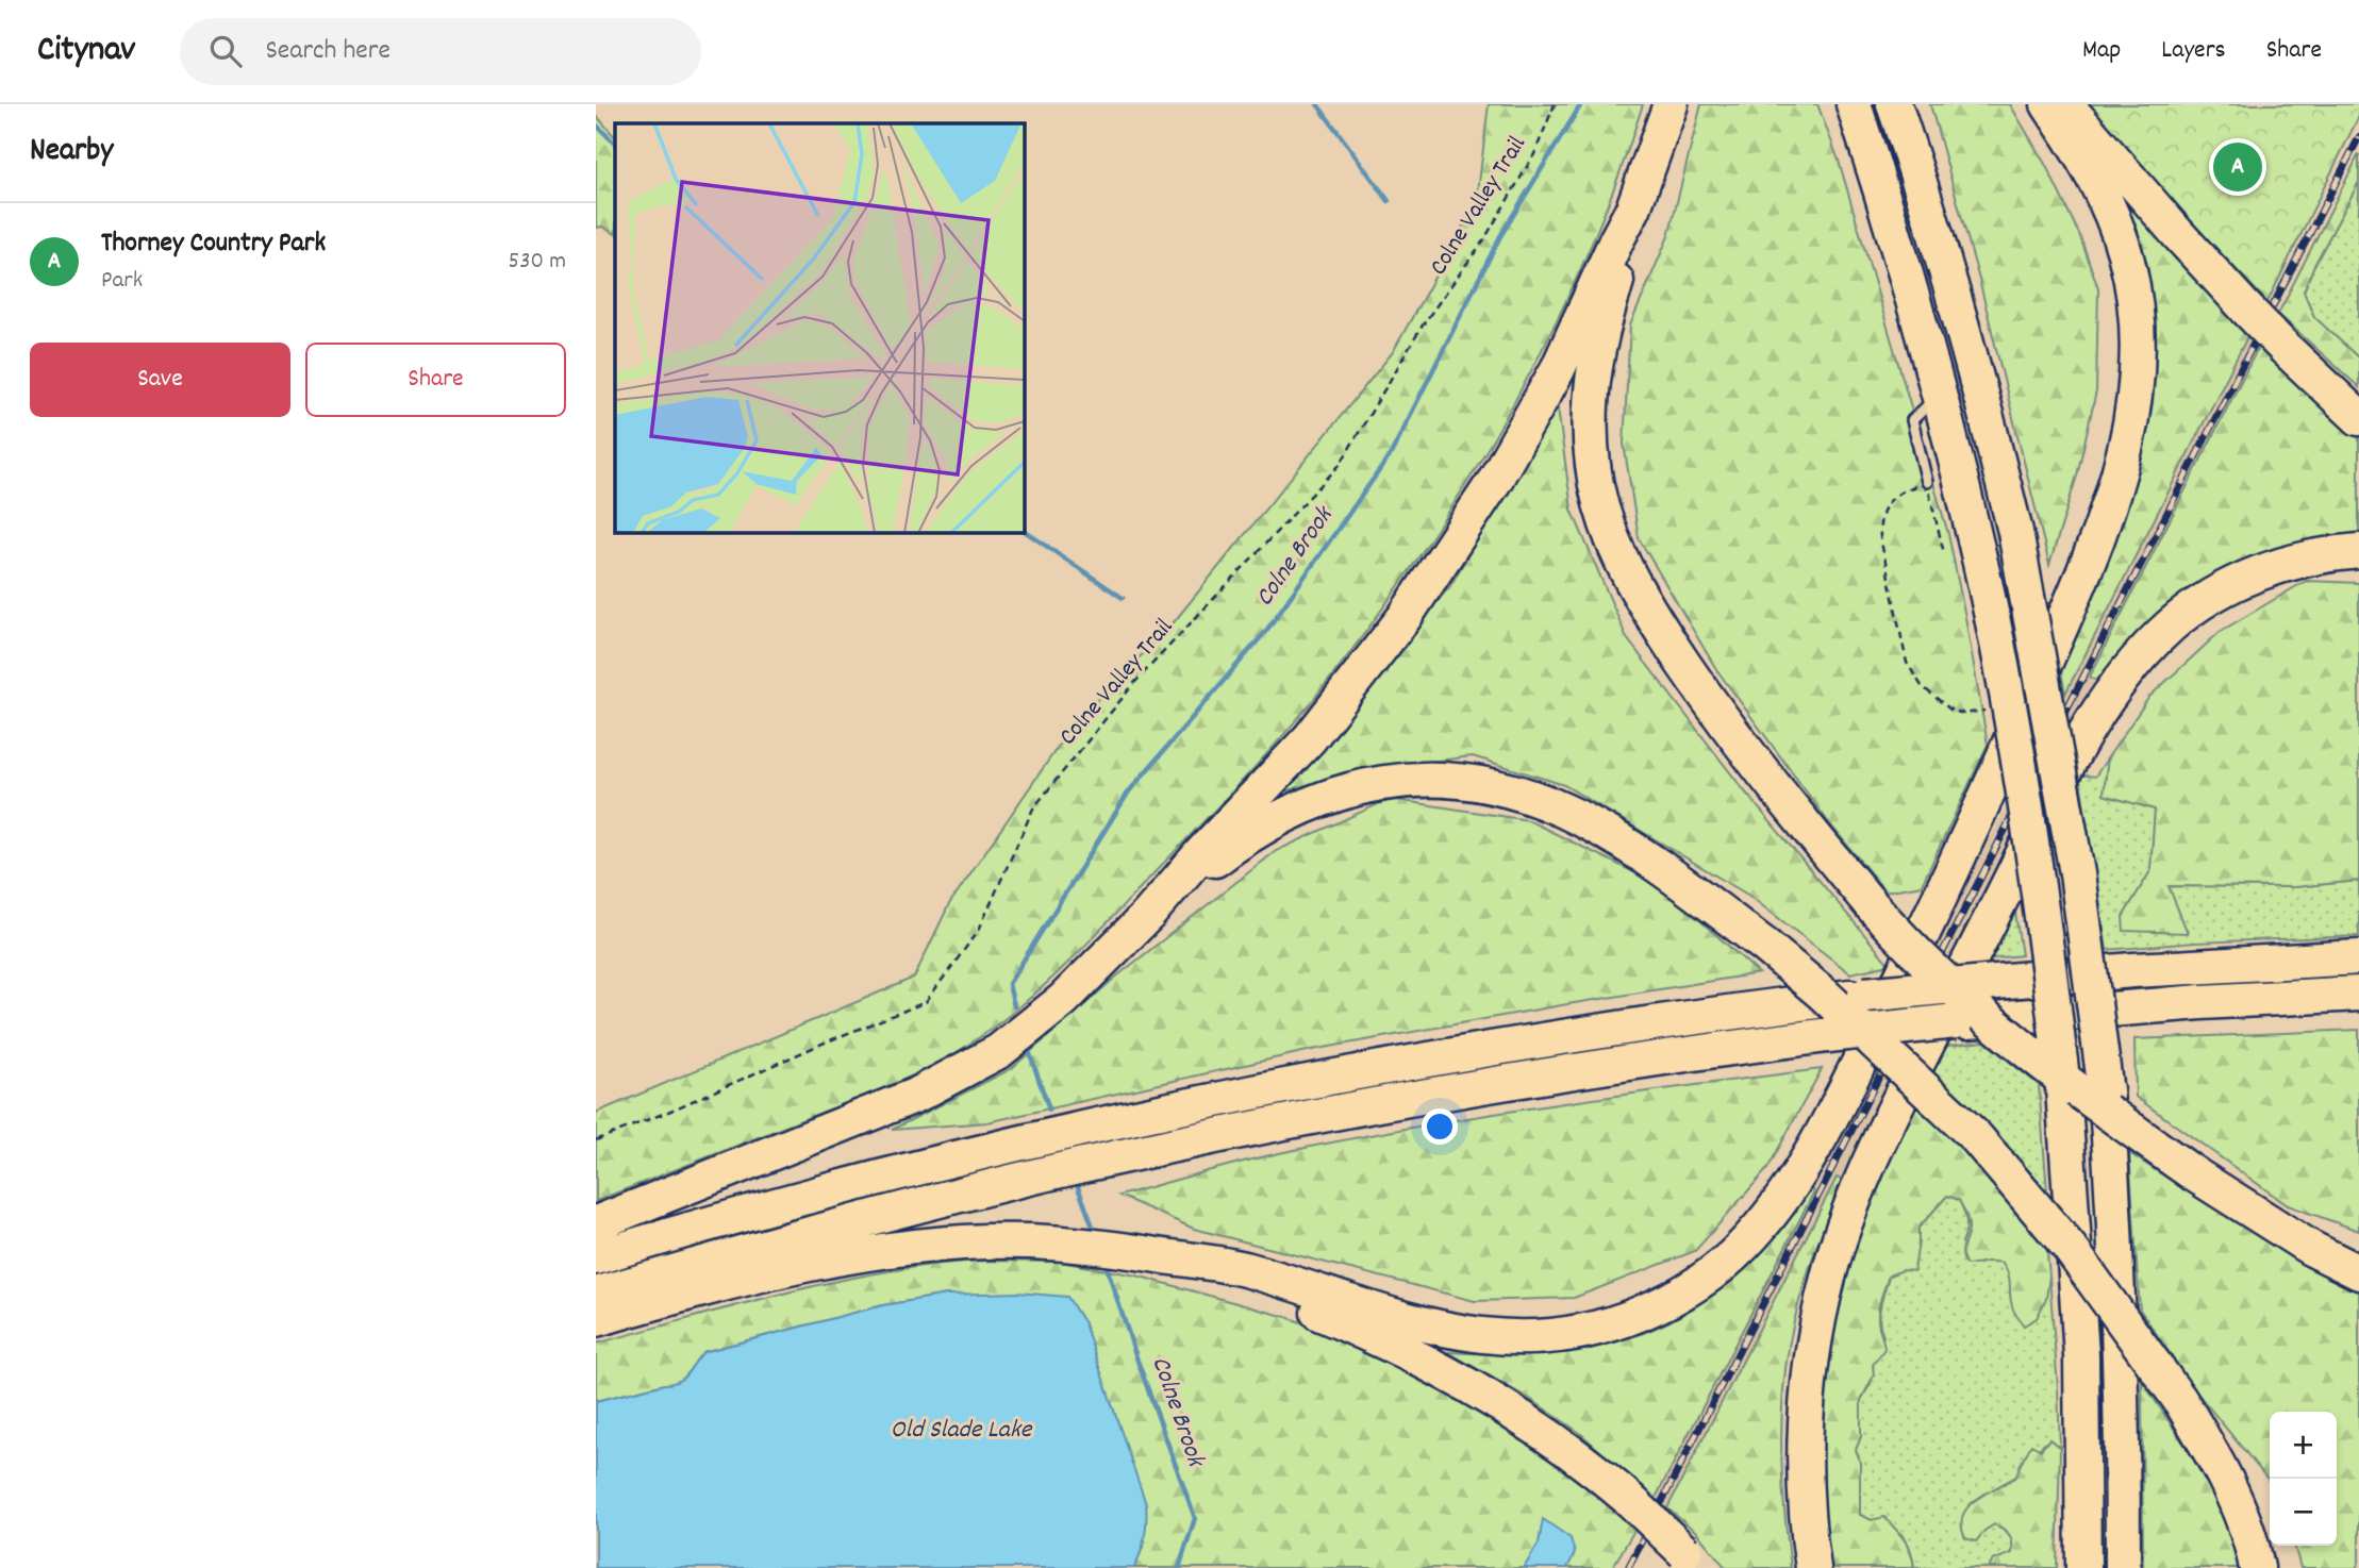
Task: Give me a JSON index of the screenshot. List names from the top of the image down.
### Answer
{
  "streets": {
    "path": ["Colne Valley Trail"]
  },
  "water": ["Colne Brook", "Old Slade Lake"],
  "page": {
    "header": "Citynav",
    "search": "Search here",
    "nav": ["Map", "Layers", "Share"],
    "heading": "Nearby",
    "pins": "A",
    "list": [
      {
        "mark": "A",
        "name": "Thorney Country Park",
        "note": "Park",
        "value": "530 m"
      }
    ],
    "buttons": ["Save", "Share"],
    "map_buttons": ["+", "−"]
  }
}
